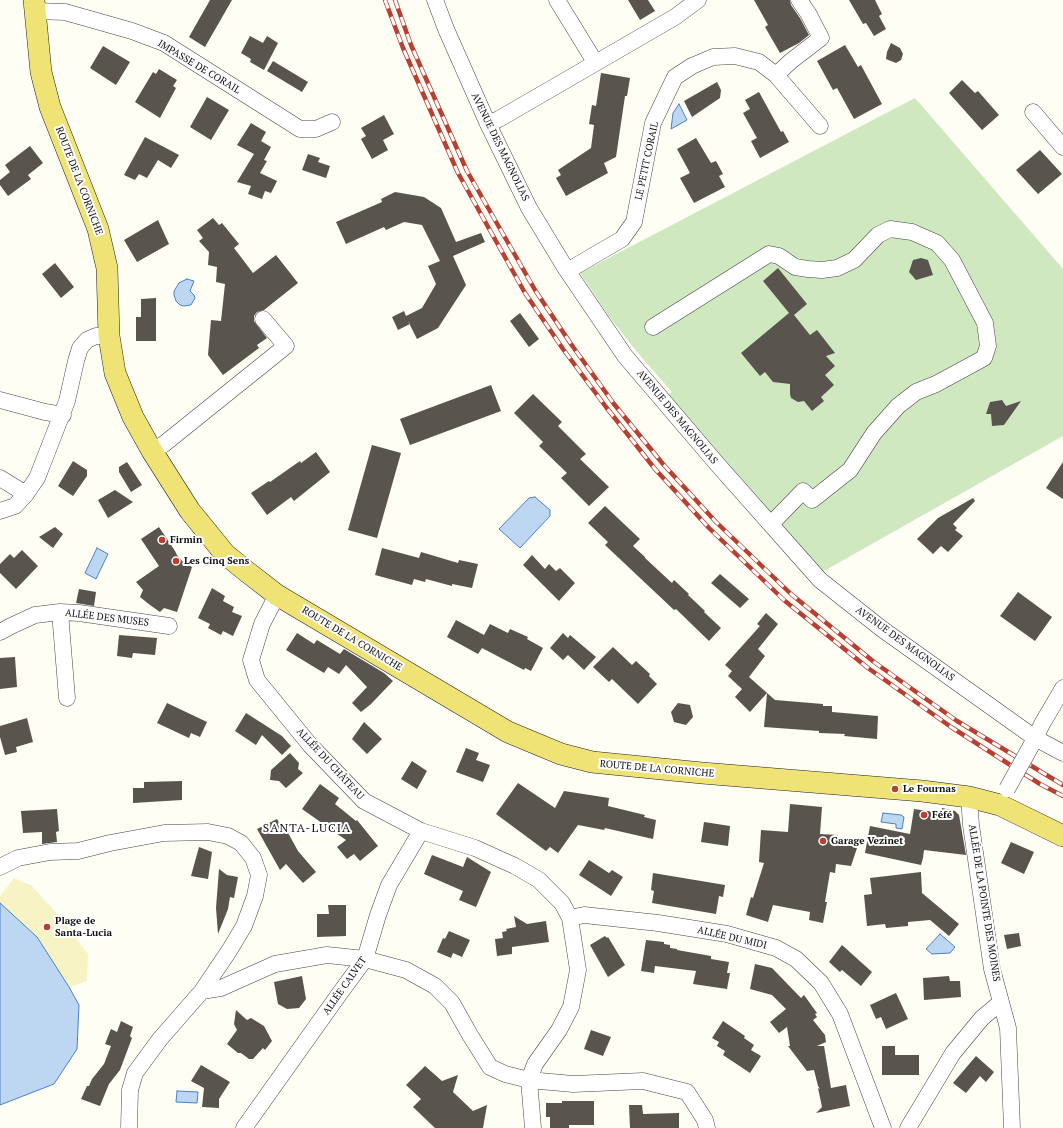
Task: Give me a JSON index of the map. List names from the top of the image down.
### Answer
{
  "streets": {
    "main road": ["ROUTE DE LA CORNICHE"],
    "street": [
      "IMPASSE DE CORAIL",
      "AVENUE DES MAGNOLIAS",
      "LE PETIT CORAIL",
      "ALLÉE DES MUSES",
      "ALLÉE DU CHÂTEAU",
      "ALLÉE DE LA POINTE DES MOINES",
      "ALLÉE DU MIDI",
      "ALLÉE CALVET"
    ]
  },
  "crossings": [
    ["IMPASSE DE CORAIL", "ROUTE DE LA CORNICHE"],
    ["AVENUE DES MAGNOLIAS", "LE PETIT CORAIL"],
    ["ROUTE DE LA CORNICHE", "ALLÉE DU CHÂTEAU"],
    ["ROUTE DE LA CORNICHE", "ALLÉE DE LA POINTE DES MOINES"],
    ["ALLÉE DU CHÂTEAU", "ALLÉE DU MIDI"],
    ["ALLÉE DU CHÂTEAU", "ALLÉE CALVET"]
  ],
  "districts": ["SANTA-LUCIA"],
  "places": [
    "Firmin",
    "Les Cinq Sens",
    "Le Fournas",
    "Féfé",
    "Garage Vezinet",
    "Plage de Santa-Lucia"
  ]
}
